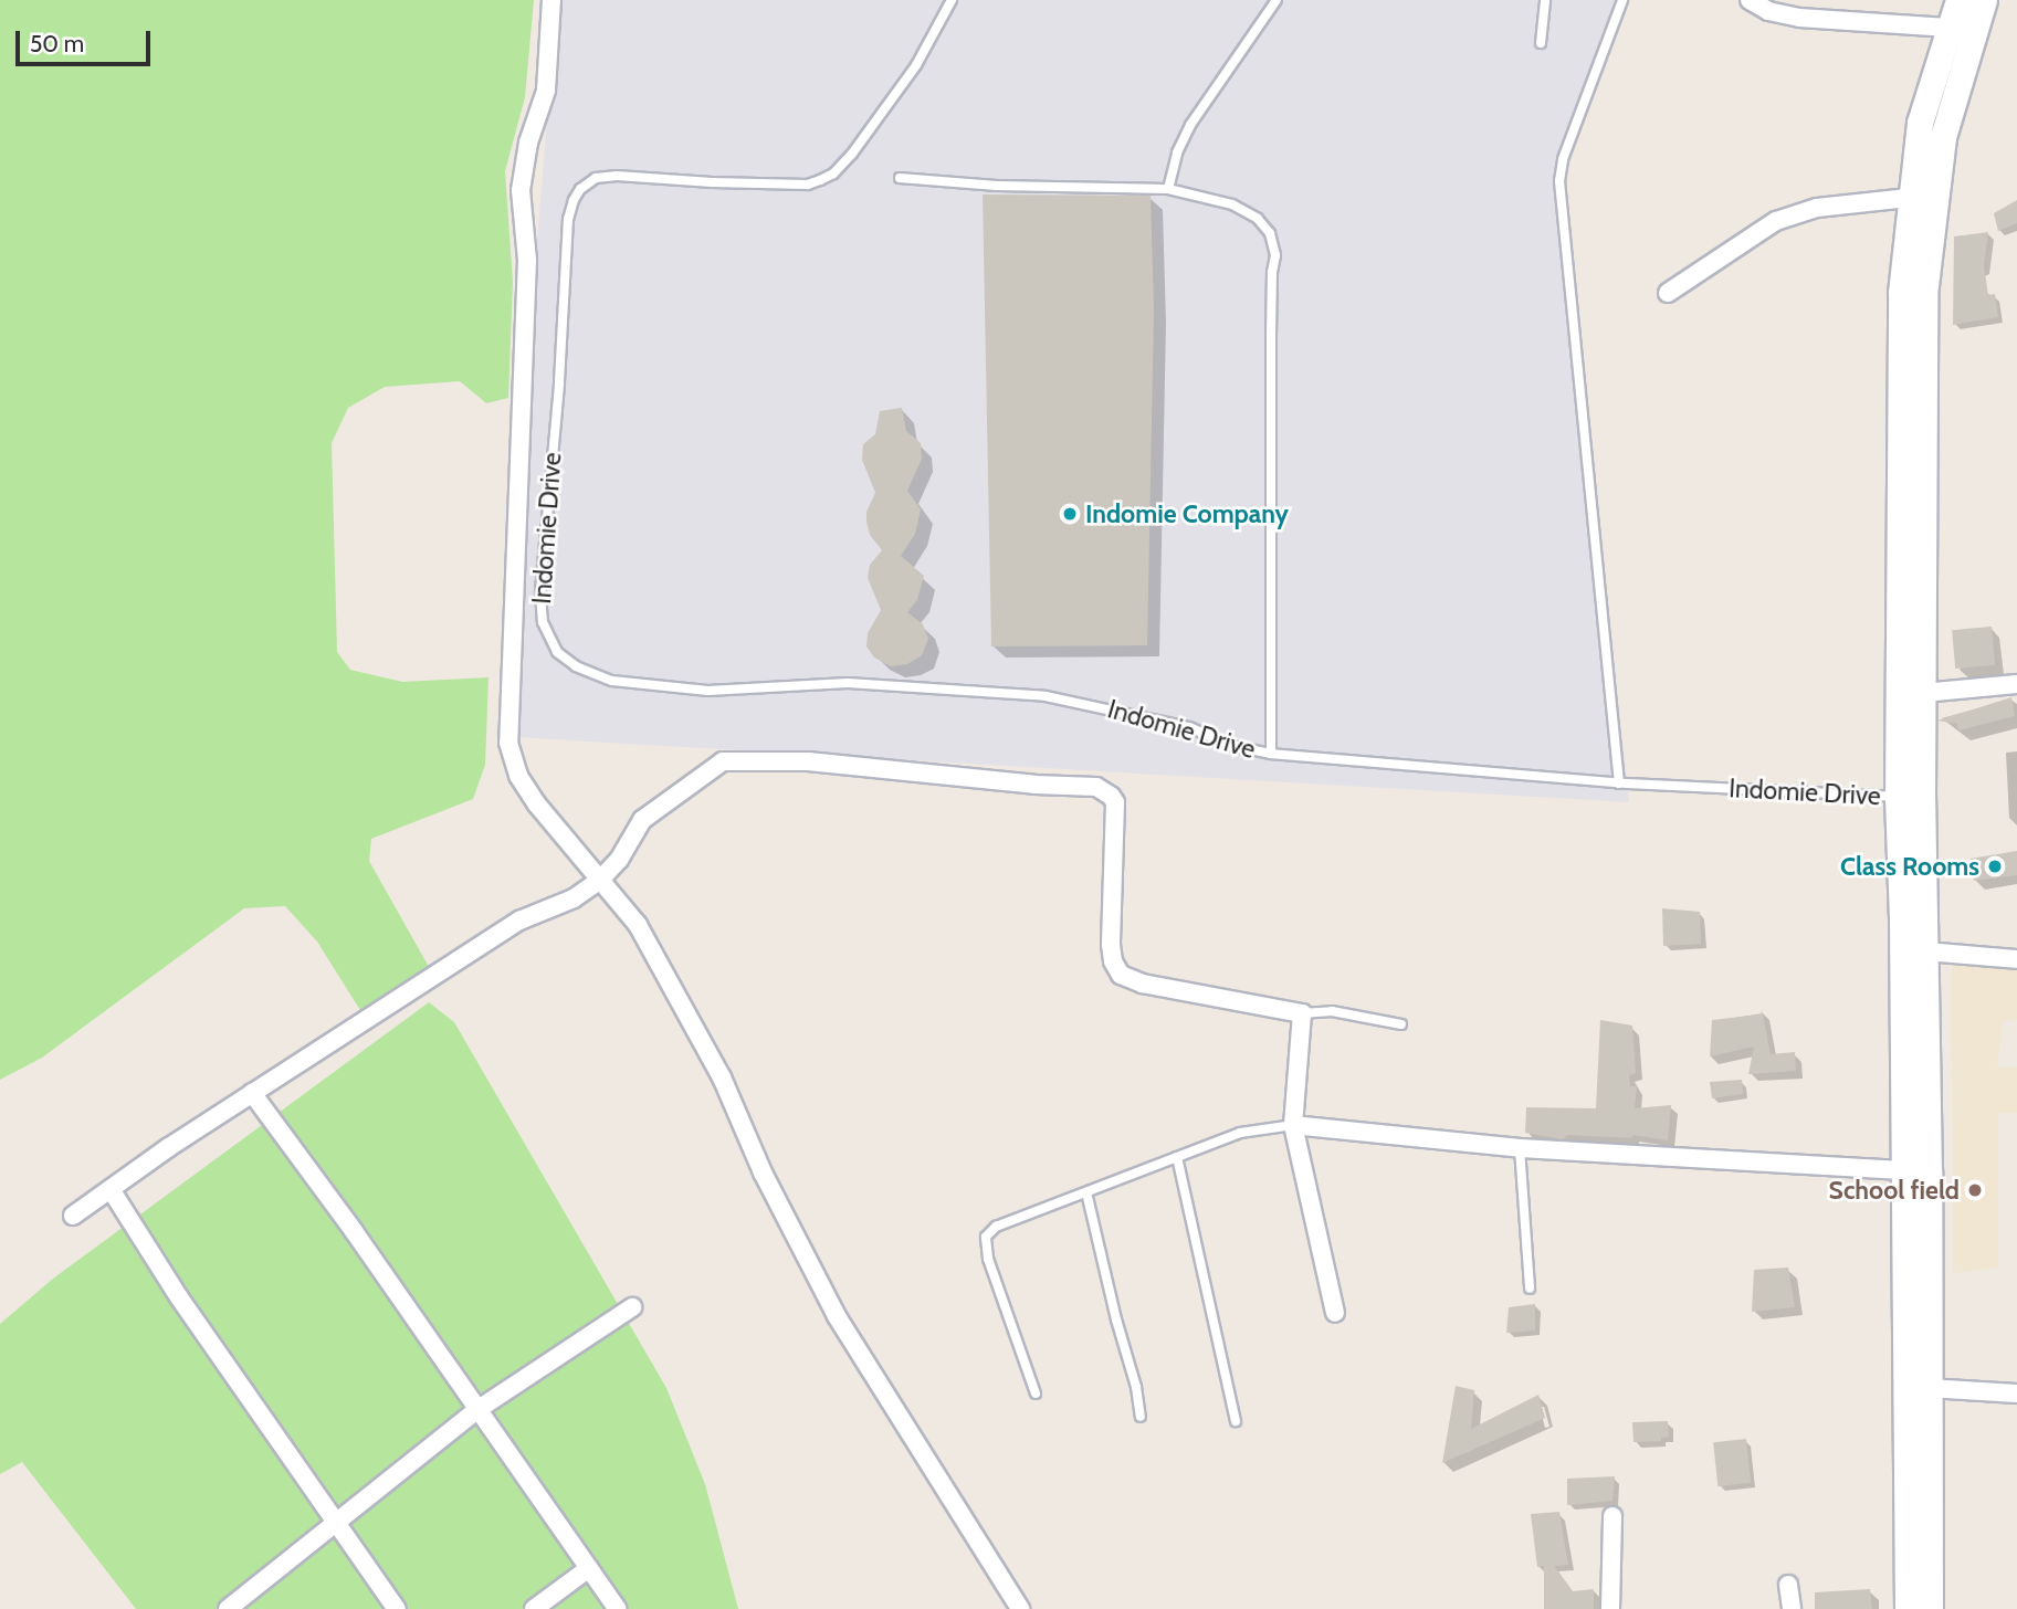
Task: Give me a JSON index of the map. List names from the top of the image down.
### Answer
{
  "streets": {
    "lane": ["Indomie Drive"]
  },
  "places": ["Indomie Company", "Class Rooms", "School field"],
  "scale_bar": "50 m"
}
